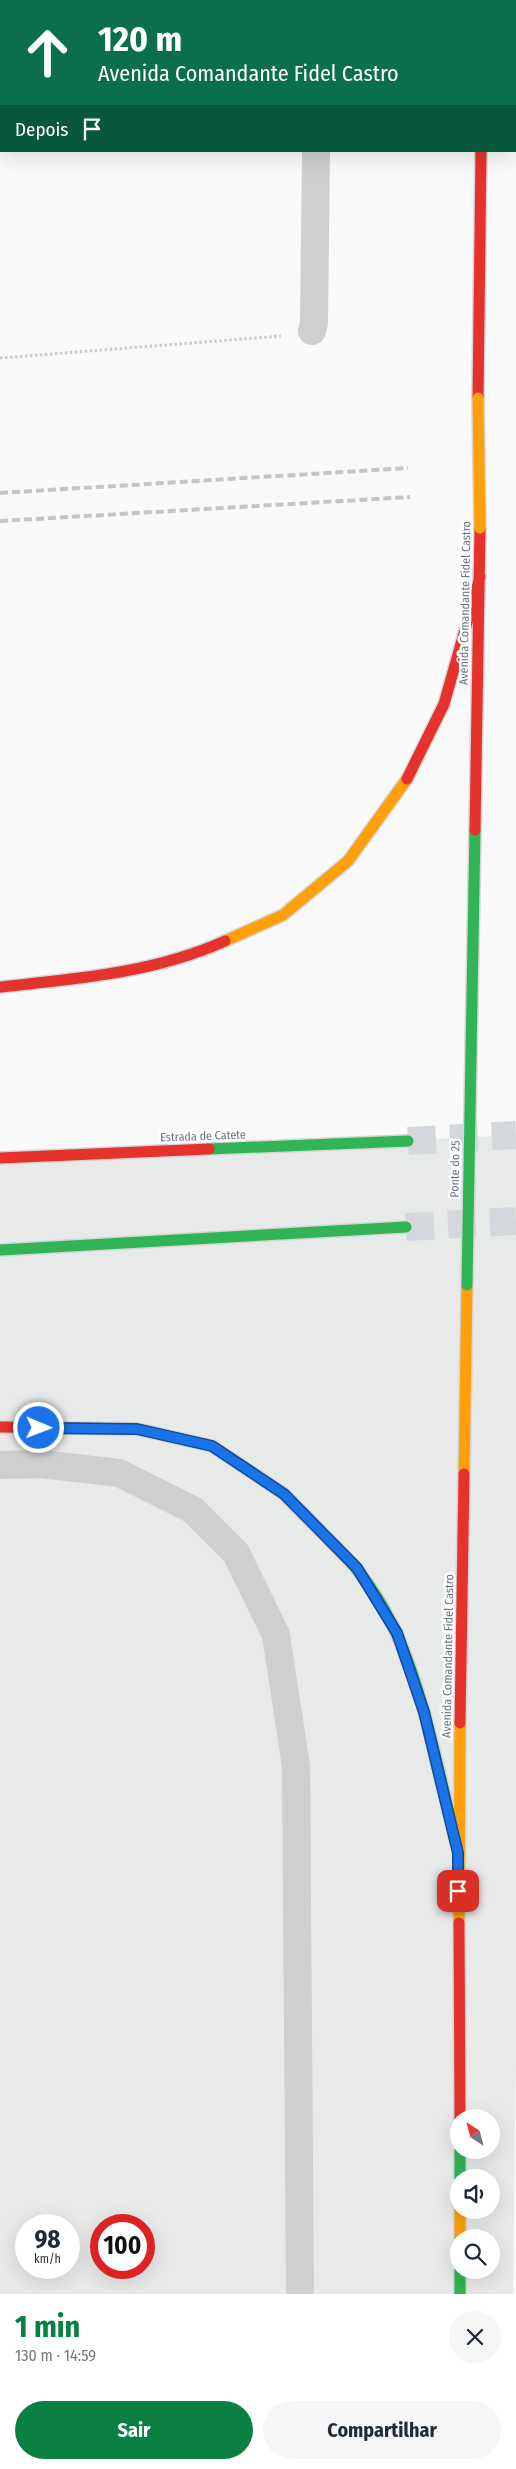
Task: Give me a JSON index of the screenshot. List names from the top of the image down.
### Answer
{
  "streets": {
    "highway": ["Avenida Comandante Fidel Castro", "Estrada de Catete", "Ponte do 25"]
  },
  "crossings": [
    ["Avenida Comandante Fidel Castro", "Ponte do 25"]
  ],
  "north": "top left",
  "page": {
    "turn": ["120 m", "Avenida Comandante Fidel Castro"],
    "then": "Depois",
    "speed": "98 km/h",
    "limit": "100",
    "heading": ["1 min", "130 m · 14:59"],
    "buttons": ["Sair", "Compartilhar"]
  }
}
